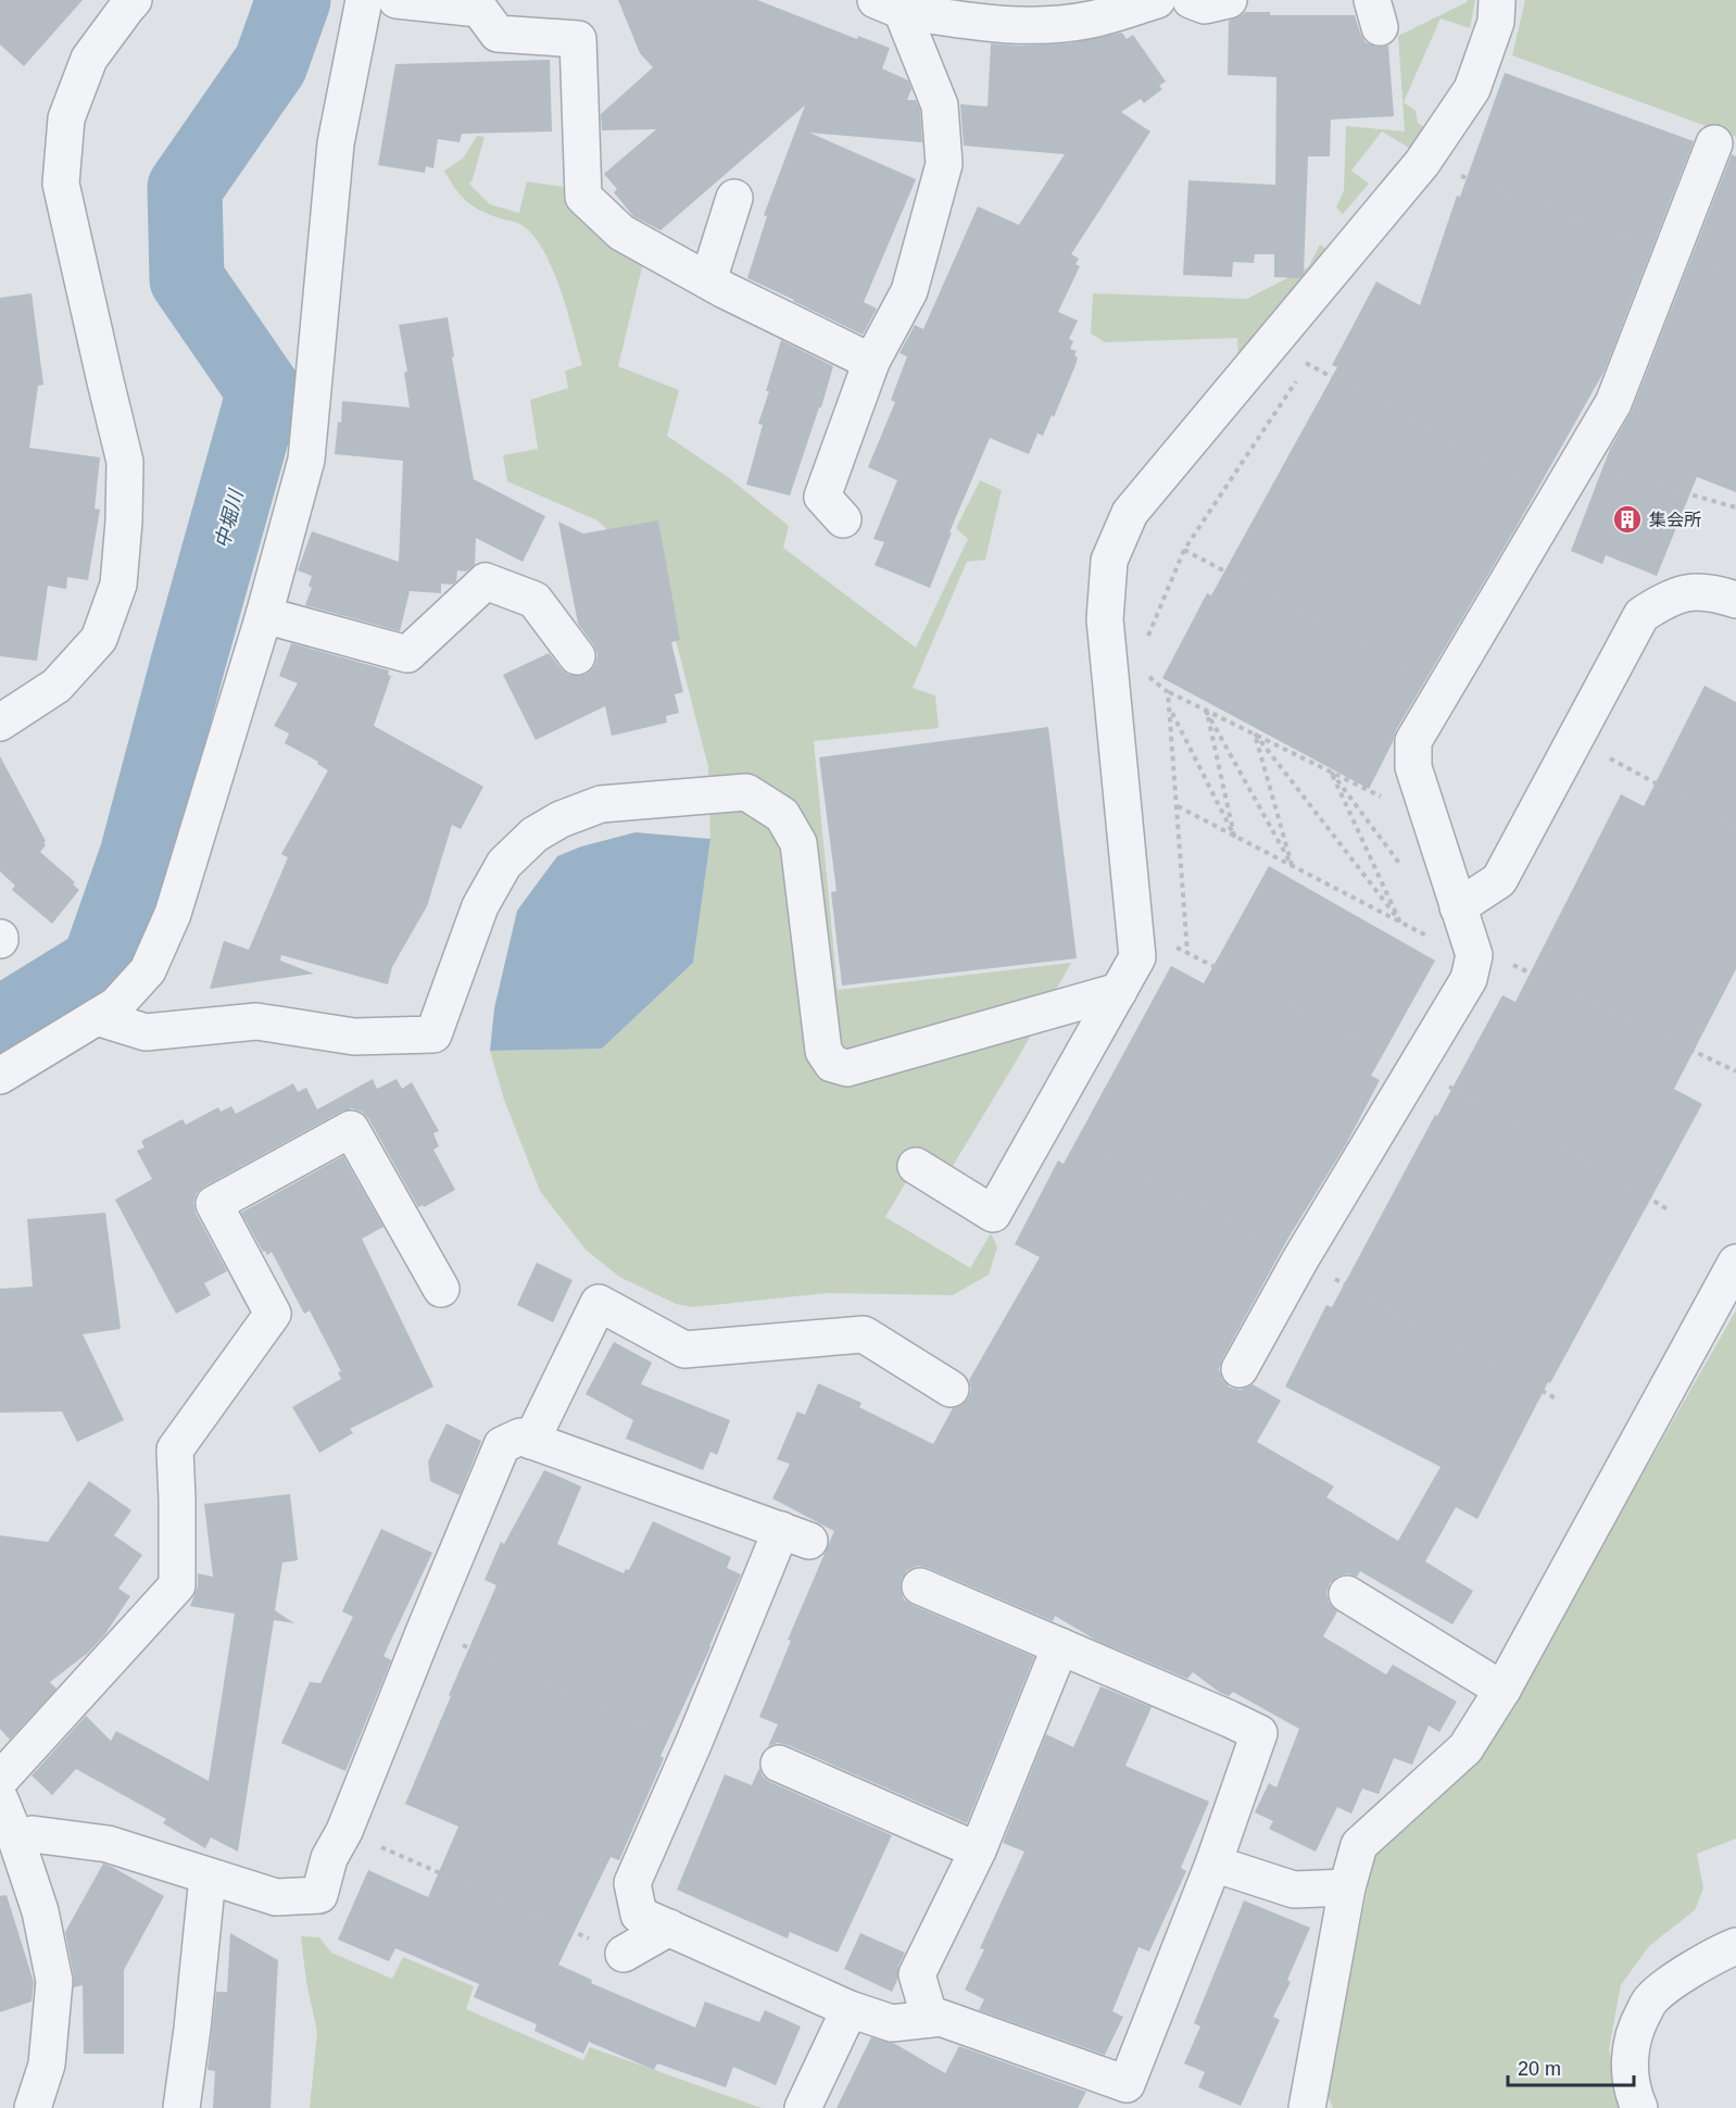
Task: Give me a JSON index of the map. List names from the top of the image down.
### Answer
{
  "water": ["中堀川"],
  "places": {
    "building": ["集会所"]
  },
  "scale_bar": "20 m"
}
